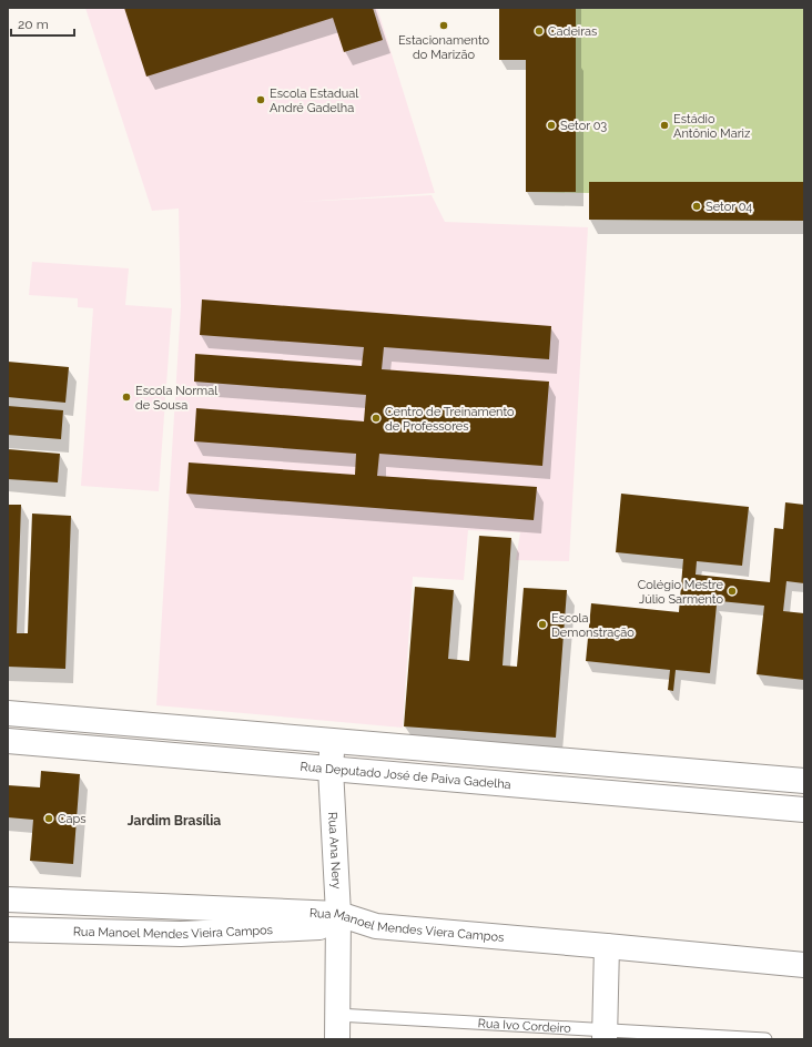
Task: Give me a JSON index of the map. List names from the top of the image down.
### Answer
{
  "streets": {
    "street": [
      "Rua Deputado José de Paiva Gadelha",
      "Rua Ana Nery",
      "Rua Manoel Mendes Viera Campos",
      "Rua Manoel Mendes Vieira Campos"
    ],
    "lane": ["Rua Ivo Cordeiro"]
  },
  "crossings": [
    ["Rua Deputado José de Paiva Gadelha", "Rua Ana Nery"],
    ["Rua Ana Nery", "Rua Manoel Mendes Viera Campos"],
    ["Rua Ana Nery", "Rua Manoel Mendes Vieira Campos"],
    ["Rua Ana Nery", "Rua Ivo Cordeiro"],
    ["Rua Manoel Mendes Viera Campos", "Rua Manoel Mendes Vieira Campos"]
  ],
  "districts": ["Jardim Brasília"],
  "places": [
    "Estacionamento do Marizão",
    "Cadeiras",
    "Escola Estadual André Gadelha",
    "Setor 03",
    "Estádio Antônio Mariz",
    "Setor 04",
    "Escola Normal de Sousa",
    "Centro de Treinamento de Professores",
    "Colégio Mestre Júlio Sarmento",
    "Escola Demonstração",
    "Caps"
  ],
  "scale_bar": "20 m"
}
